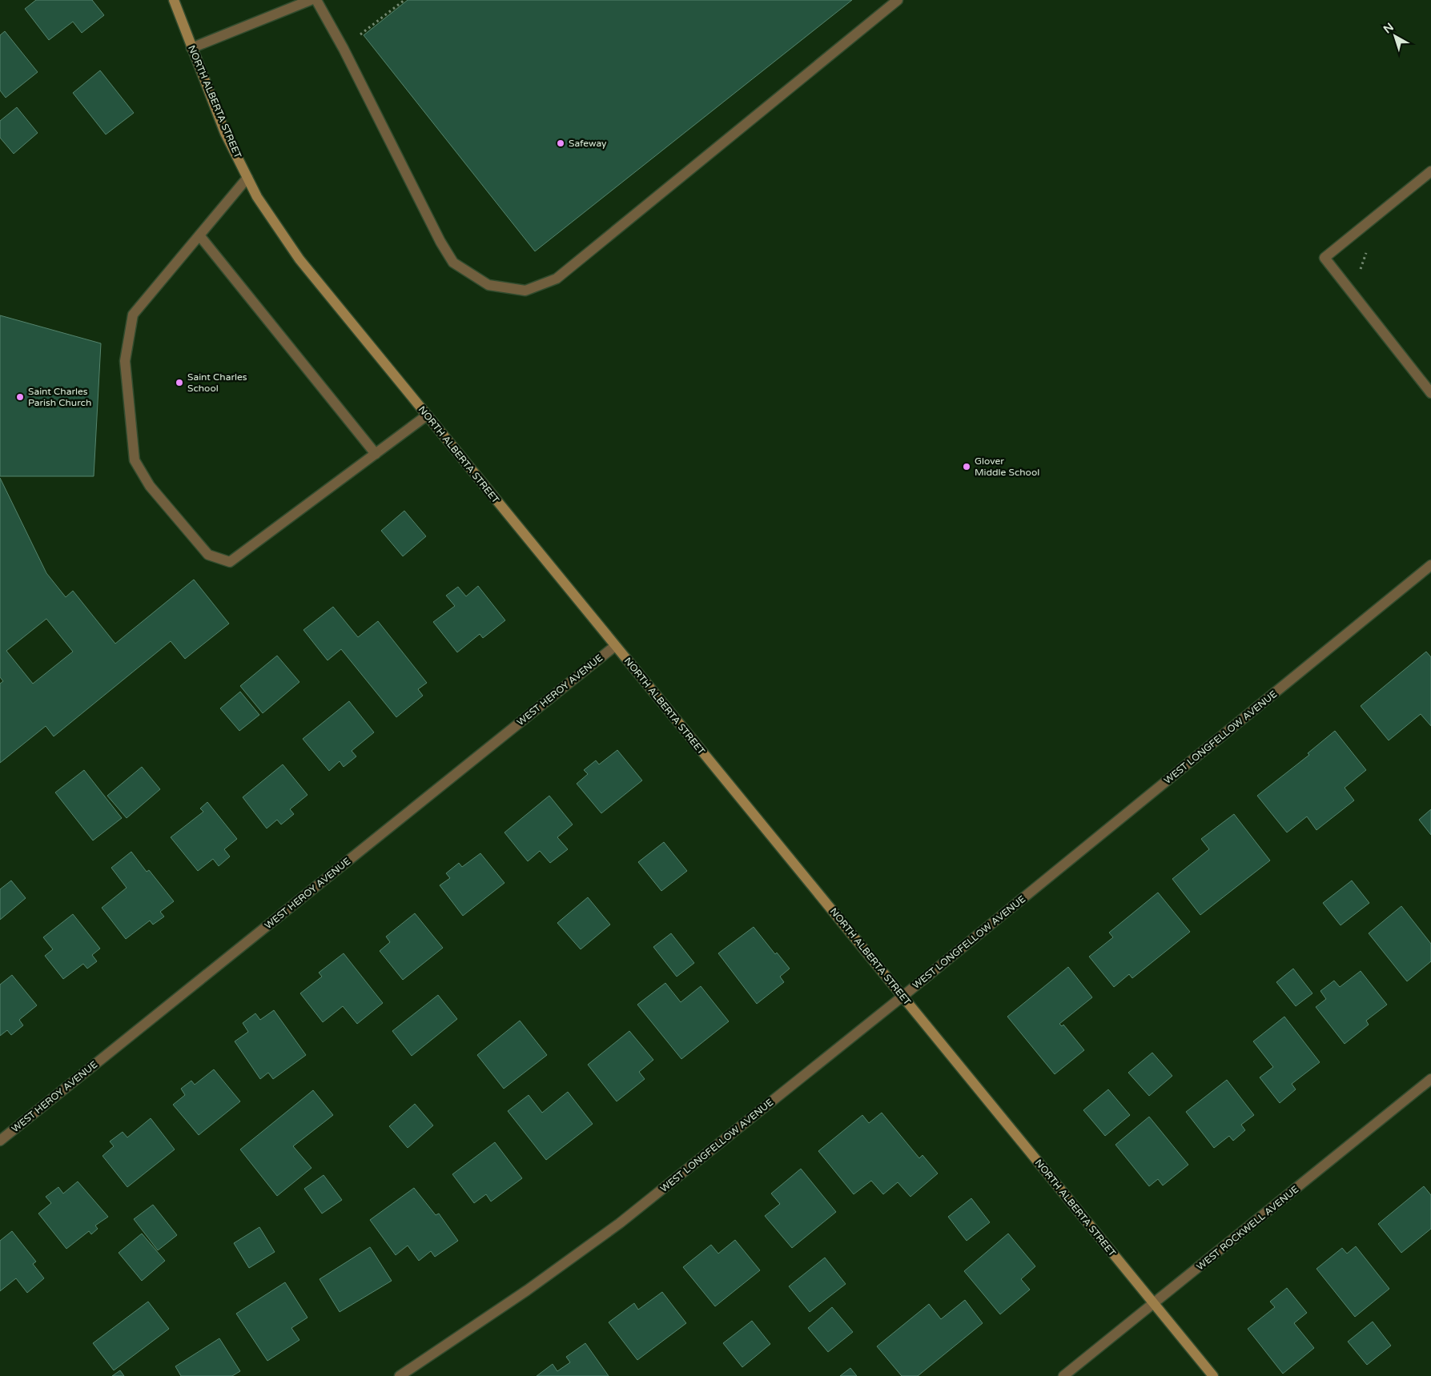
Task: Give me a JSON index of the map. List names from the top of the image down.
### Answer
{
  "streets": {
    "main road": ["NORTH ALBERTA STREET"],
    "street": ["WEST HEROY AVENUE", "WEST LONGFELLOW AVENUE", "WEST ROCKWELL AVENUE"]
  },
  "crossings": [
    ["NORTH ALBERTA STREET", "WEST HEROY AVENUE"],
    ["NORTH ALBERTA STREET", "WEST LONGFELLOW AVENUE"],
    ["NORTH ALBERTA STREET", "WEST ROCKWELL AVENUE"]
  ],
  "places": [
    "Safeway",
    "Saint Charles School",
    "Saint Charles Parish Church",
    "Glover Middle School"
  ],
  "north": "top left"
}
